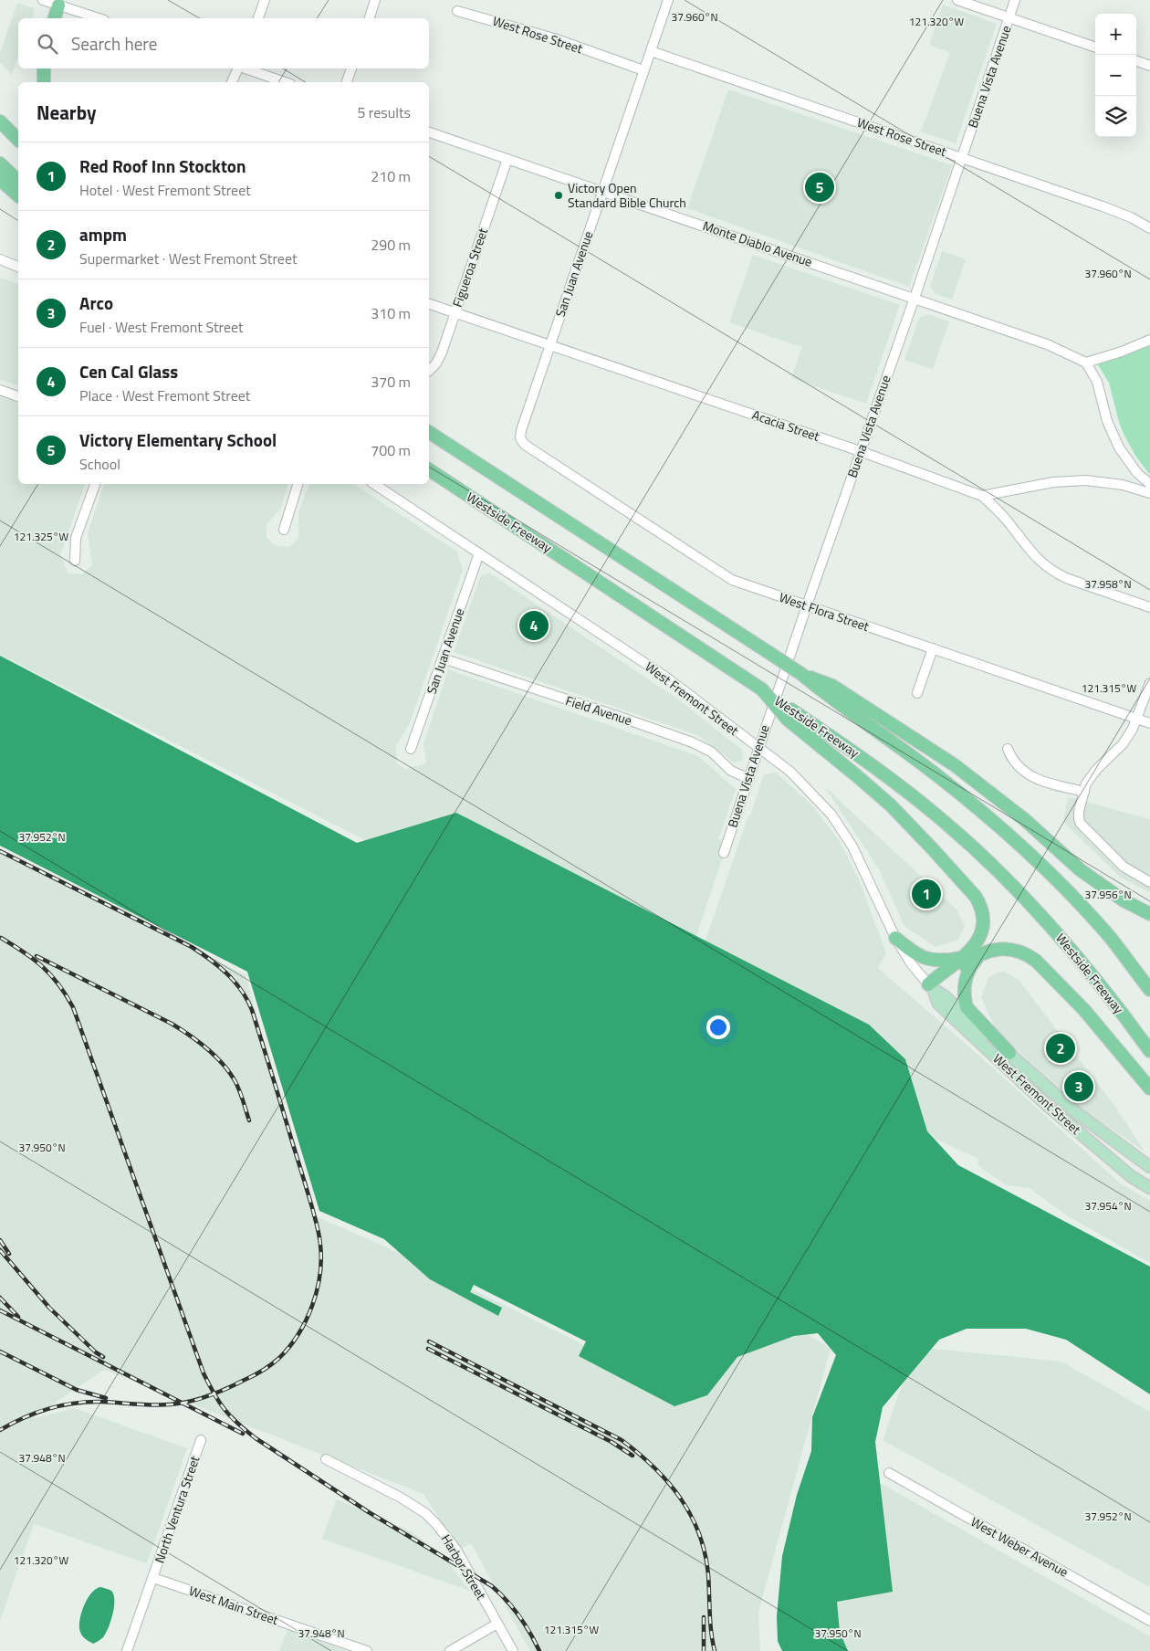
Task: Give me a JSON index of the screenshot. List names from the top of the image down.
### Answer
{
  "streets": {
    "highway": ["Westside Freeway"],
    "main road": ["West Fremont Street"],
    "street": [
      "West Rose Street",
      "Buena Vista Avenue",
      "Monte Diablo Avenue",
      "Figueroa Street",
      "San Juan Avenue",
      "Acacia Street",
      "West Flora Street",
      "Field Avenue",
      "North Ventura Street",
      "West Weber Avenue",
      "Harbor Street",
      "West Main Street"
    ]
  },
  "crossings": [
    ["West Rose Street", "Buena Vista Avenue"],
    ["West Rose Street", "San Juan Avenue"],
    ["Buena Vista Avenue", "Monte Diablo Avenue"],
    ["Buena Vista Avenue", "Acacia Street"],
    ["Buena Vista Avenue", "West Flora Street"],
    ["Buena Vista Avenue", "West Fremont Street"],
    ["Buena Vista Avenue", "Field Avenue"],
    ["Monte Diablo Avenue", "Figueroa Street"],
    ["Monte Diablo Avenue", "San Juan Avenue"],
    ["Figueroa Street", "Acacia Street"],
    ["San Juan Avenue", "Acacia Street"],
    ["San Juan Avenue", "West Flora Street"],
    ["San Juan Avenue", "West Fremont Street"],
    ["San Juan Avenue", "Field Avenue"],
    ["North Ventura Street", "West Main Street"]
  ],
  "places": ["Victory Open Standard Bible Church"],
  "page": {
    "map_buttons": ["+", "−"],
    "search": "Search here",
    "heading": ["Nearby", "5 results"],
    "list": [
      {
        "mark": "1",
        "name": "Red Roof Inn Stockton",
        "note": "Hotel · West Fremont Street",
        "value": "210 m"
      },
      {
        "mark": "2",
        "name": "ampm",
        "note": "Supermarket · West Fremont Street",
        "value": "290 m"
      },
      {
        "mark": "3",
        "name": "Arco",
        "note": "Fuel · West Fremont Street",
        "value": "310 m"
      },
      {
        "mark": "4",
        "name": "Cen Cal Glass",
        "note": "Place · West Fremont Street",
        "value": "370 m"
      },
      {
        "mark": "5",
        "name": "Victory Elementary School",
        "note": "School",
        "value": "700 m"
      }
    ],
    "pins": [
      "5",
      "4",
      "1",
      "2",
      "3"
    ]
  },
  "coordinates": [
    "37.960°N",
    "121.320°W",
    "121.325°W",
    "37.958°N",
    "121.315°W",
    "37.952°N",
    "37.956°N",
    "37.950°N",
    "37.954°N",
    "37.948°N"
  ]
}
